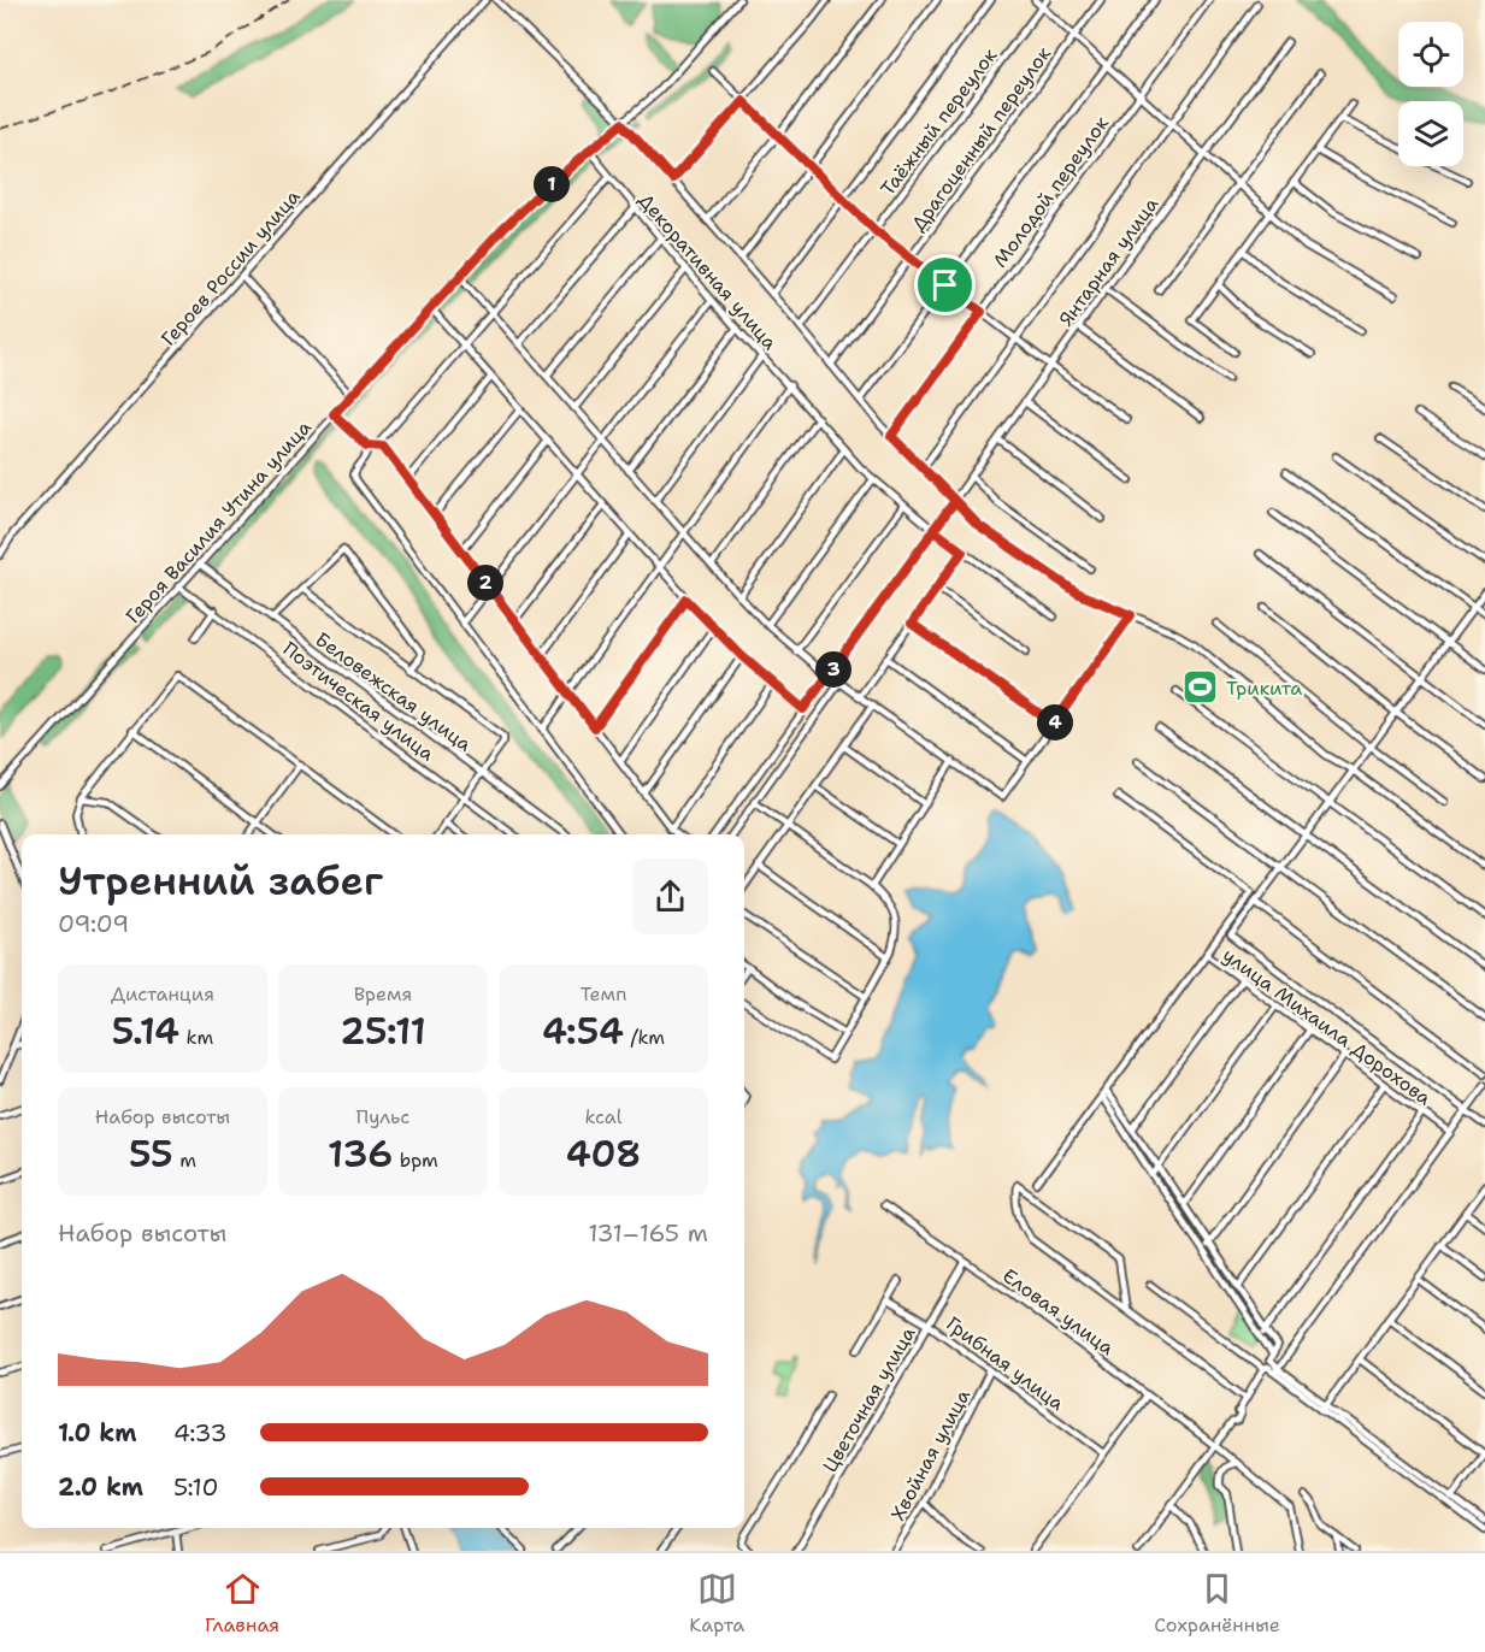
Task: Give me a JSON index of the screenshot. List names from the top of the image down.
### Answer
{
  "streets": {
    "street": [
      "Таёжный переулок",
      "Драгоценный переулок",
      "Молодой переулок",
      "Янтарная улица",
      "Героев России улица",
      "Декоративная улица",
      "Героя Василия Утина улица",
      "Беловежская улица",
      "Поэтическая улица",
      "улица Михаила Дорохова",
      "Еловая улица",
      "Грибная улица",
      "Цветочная улица",
      "Хвойная улица"
    ]
  },
  "crossings": [
    ["Янтарная улица", "Декоративная улица"],
    ["Декоративная улица", "Героя Василия Утина улица"],
    ["Героя Василия Утина улица", "Беловежская улица"],
    ["Героя Василия Утина улица", "Поэтическая улица"],
    ["Еловая улица", "Цветочная улица"],
    ["Грибная улица", "Цветочная улица"],
    ["Грибная улица", "Хвойная улица"]
  ],
  "places": {
    "sports": ["Трикита"]
  },
  "page": {
    "pins": [
      "1",
      "2",
      "3",
      "4"
    ],
    "heading": ["Утренний забег", "09:09"],
    "stats": [
      ["Дистанция", "5.14 km"],
      ["Время", "25:11"],
      ["Темп", "4:54 /km"],
      ["Набор высоты", "55 m"],
      ["Пульс", "136 bpm"],
      ["kcal", "408"]
    ],
    "chart": ["Набор высоты", "131–165 m"],
    "list": [
      {
        "name": "1.0 km",
        "note": "4:33"
      },
      {
        "name": "2.0 km",
        "note": "5:10"
      }
    ],
    "tabs": ["Главная", "Карта", "Сохранённые"]
  }
}
